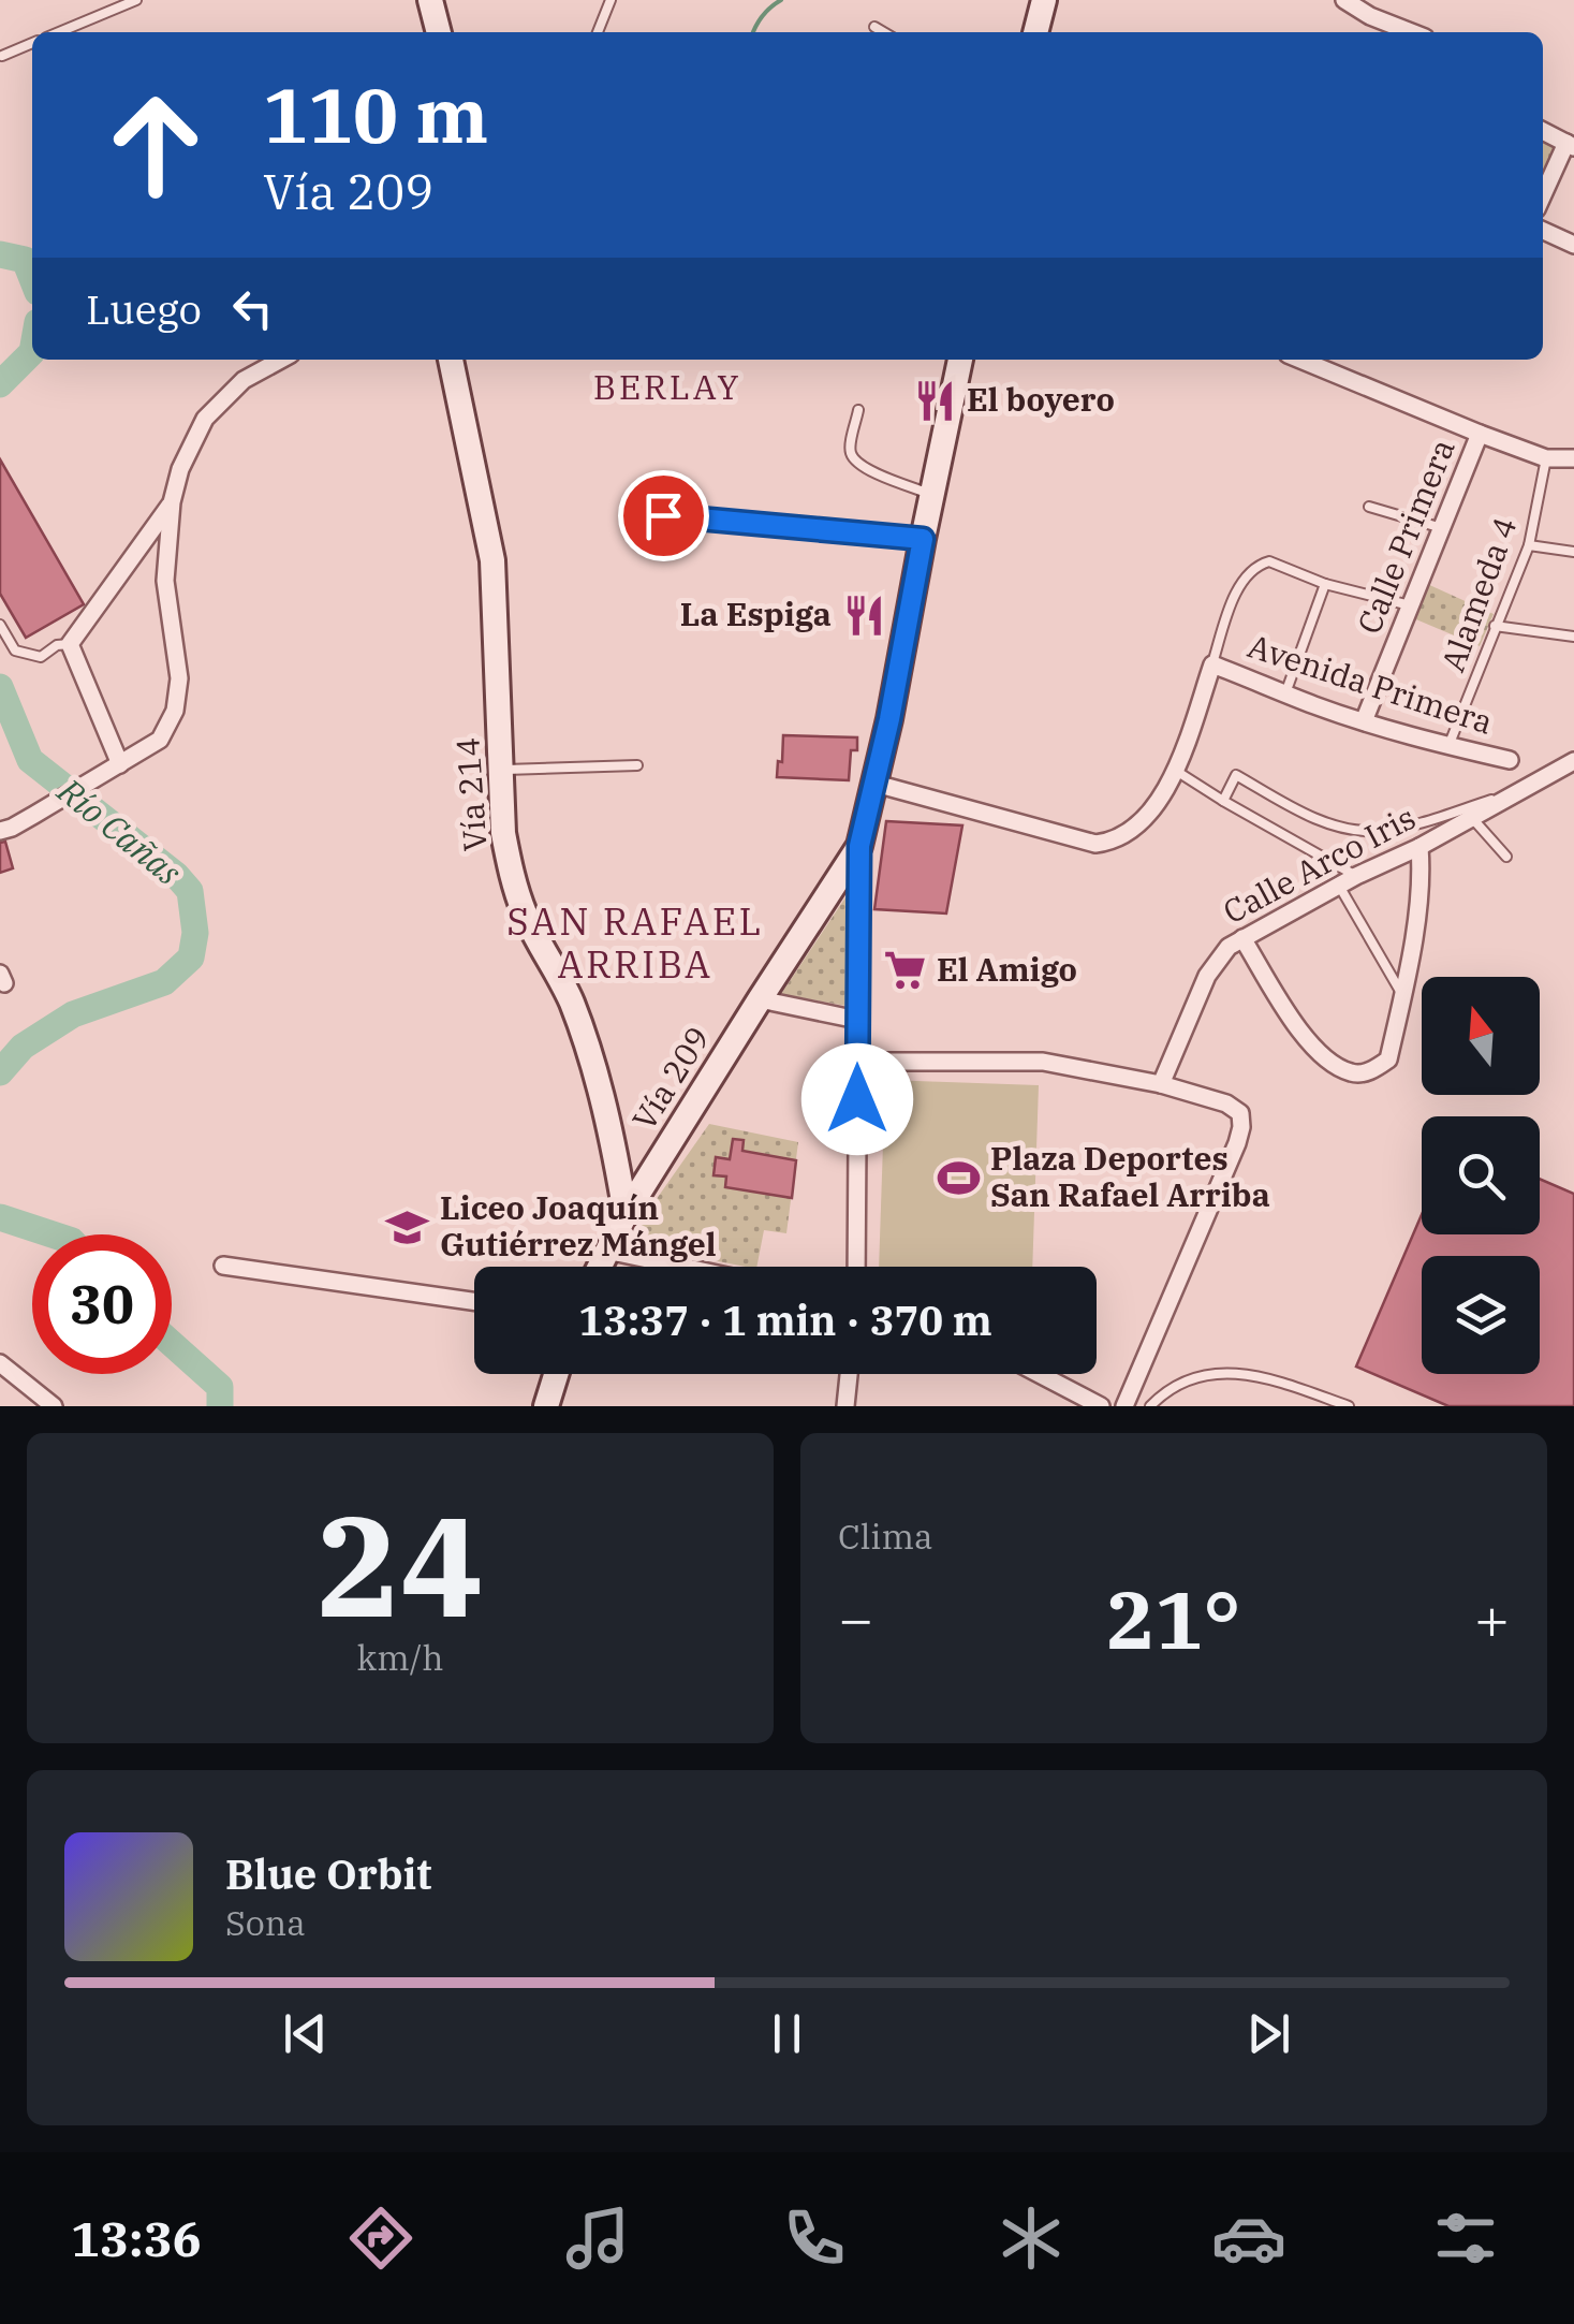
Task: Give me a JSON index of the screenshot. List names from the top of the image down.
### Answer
{
  "streets": {
    "main road": ["Vía 214", "Vía 209"],
    "street": ["Calle Primera", "Avenida Primera", "Calle Arco Iris"],
    "lane": ["Alameda 4"]
  },
  "crossings": [
    ["Calle Primera", "Avenida Primera"],
    ["Alameda 4", "Avenida Primera"],
    ["Vía 214", "Vía 209"]
  ],
  "districts": ["BERLAY", "SAN RAFAEL ARRIBA"],
  "water": ["Río Cañas"],
  "places": {
    "restaurant": ["El boyero", "La Espiga"],
    "supermarket": ["El Amigo"],
    "sports": ["Plaza Deportes San Rafael Arriba"],
    "school or university": ["Liceo Joaquín Gutiérrez Mángel"]
  },
  "north": "top",
  "page": {
    "turn": ["110 m", "Vía 209"],
    "then": "Luego",
    "limit": "30",
    "trip": "13:37 · 1 min · 370 m",
    "tile": [
      ["24", "km/h"],
      "Clima"
    ],
    "heat": ["−", "21°", "+"],
    "song": ["Blue Orbit", "Sona"],
    "tabs": "13:36"
  }
}
